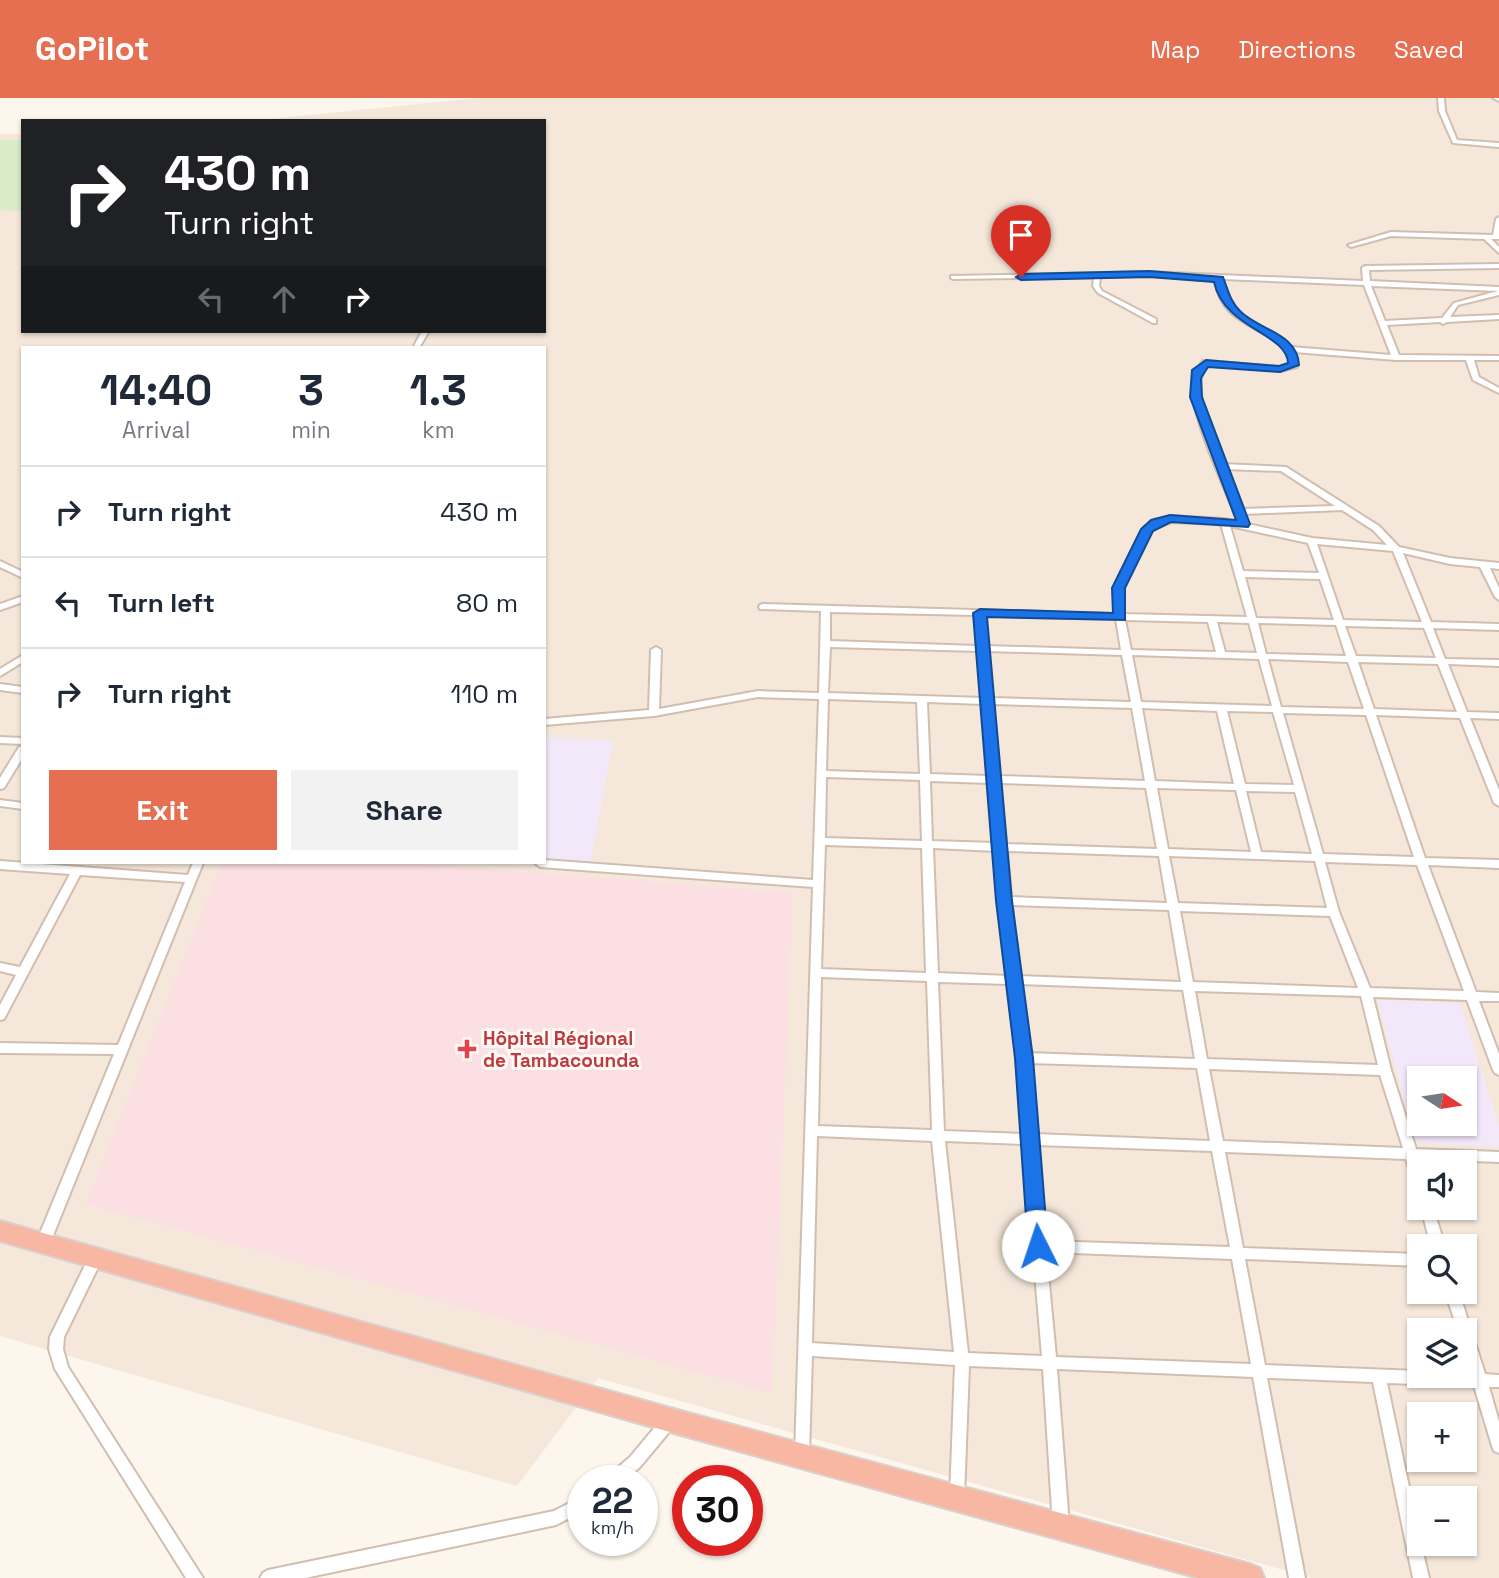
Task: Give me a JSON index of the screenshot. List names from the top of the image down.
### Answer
{
  "places": {
    "health": ["Hôpital Régional de Tambacounda"]
  },
  "north": "right",
  "page": {
    "header": "GoPilot",
    "nav": ["Map", "Directions", "Saved"],
    "turn": ["430 m", "Turn right"],
    "eta": [
      "14:40",
      "Arrival",
      "3",
      "min",
      "1.3",
      "km"
    ],
    "list": [
      {
        "name": "Turn right",
        "value": "430 m"
      },
      {
        "name": "Turn left",
        "value": "80 m"
      },
      {
        "name": "Turn right",
        "value": "110 m"
      }
    ],
    "buttons": ["Exit", "Share"],
    "map_buttons": ["+", "−"],
    "speed": "22 km/h",
    "limit": "30"
  }
}
